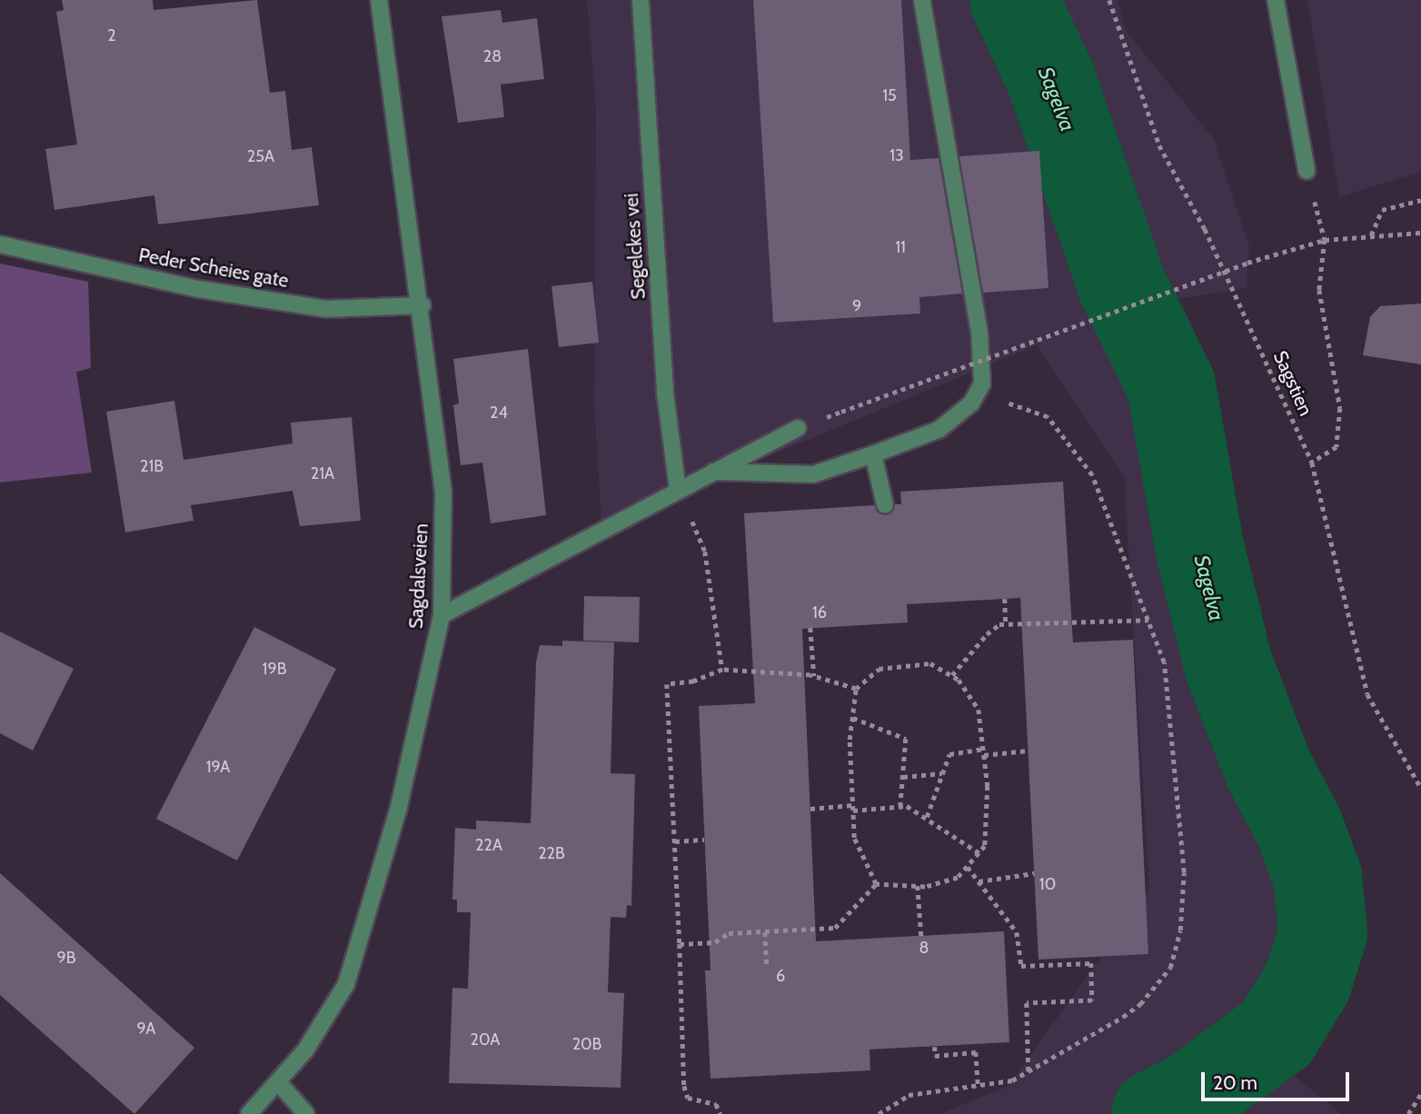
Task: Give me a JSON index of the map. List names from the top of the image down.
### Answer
{
  "streets": {
    "street": ["Segelckes vei", "Peder Scheies gate", "Sagdalsveien"],
    "path": ["Sagstien"]
  },
  "crossings": [
    ["Peder Scheies gate", "Sagdalsveien"]
  ],
  "water": ["Sagelva"],
  "house_numbers": [
    "2",
    "28",
    "15",
    "13",
    "25A",
    "11",
    "9",
    "24",
    "21B",
    "21A",
    "16",
    "19B",
    "19A",
    "22A",
    "22B",
    "10",
    "8",
    "9B",
    "6",
    "9A",
    "20A",
    "20B"
  ],
  "scale_bar": "20 m"
}
